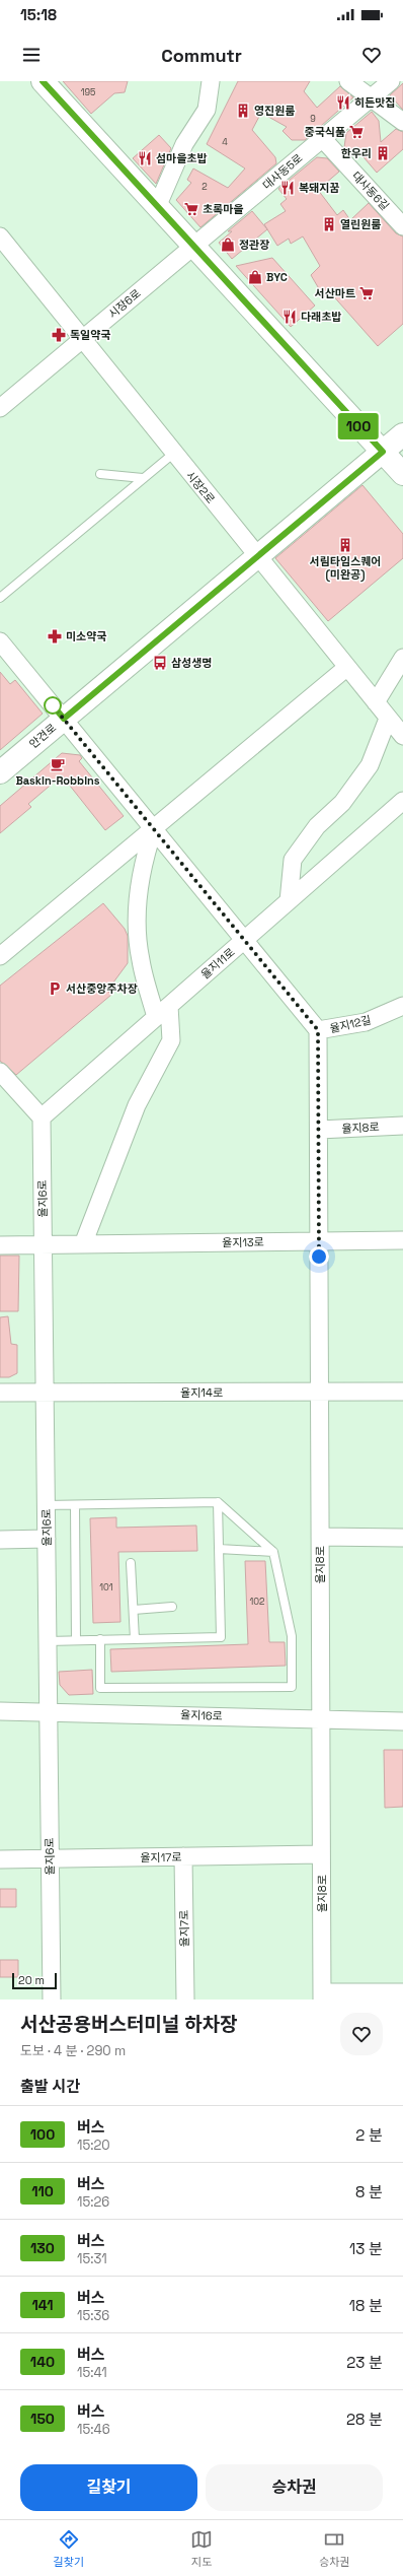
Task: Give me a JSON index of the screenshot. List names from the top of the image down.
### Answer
{
  "streets": {
    "street": [
      "대사동5로",
      "대사동6길",
      "시장6로",
      "시장2로",
      "안견로",
      "율지11로",
      "율지12길",
      "율지8로",
      "율지6로",
      "율지13로",
      "율지14로",
      "율지16로",
      "율지17로",
      "율지7로"
    ]
  },
  "crossings": [
    ["대사동5로", "대사동6길"],
    ["대사동5로", "시장6로"],
    ["시장6로", "시장2로"],
    ["시장2로", "안견로"],
    ["율지11로", "율지6로"],
    ["율지12길", "율지8로"],
    ["율지8로", "율지13로"],
    ["율지8로", "율지14로"],
    ["율지8로", "율지16로"],
    ["율지8로", "율지17로"],
    ["율지6로", "율지13로"],
    ["율지6로", "율지14로"],
    ["율지6로", "율지16로"],
    ["율지6로", "율지17로"],
    ["율지17로", "율지7로"]
  ],
  "places": {
    "restaurant": [
      "히든맛집",
      "섬마을초밥",
      "복돼지꿈",
      "다래초밥"
    ],
    "building": [
      "영진원룸",
      "한우리",
      "열린원룸",
      "서림타임스퀘어 (미완공)"
    ],
    "supermarket": ["중국식품", "초록마을", "서산마트"],
    "shop": ["정관장", "BYC"],
    "pharmacy": ["독일약국", "미소약국"],
    "bus stop": ["삼성생명"],
    "cafe": ["Baskin-Robbins"],
    "parking": ["서산중앙주차장"]
  },
  "lines": ["bus line 100"],
  "house_numbers": [
    "195",
    "9",
    "4",
    "2",
    "101",
    "102"
  ],
  "scale_bar": "20 m",
  "page": {
    "status": "15:18",
    "header": "Commutr",
    "on_map": "100",
    "scale": "20 m",
    "heading": [
      ["서산공용버스터미널 하차장", "도보 · 4 분 · 290 m"],
      "출발 시간"
    ],
    "list": [
      {
        "mark": "100",
        "name": "버스",
        "note": "15:20",
        "value": "2 분"
      },
      {
        "mark": "110",
        "name": "버스",
        "note": "15:26",
        "value": "8 분"
      },
      {
        "mark": "130",
        "name": "버스",
        "note": "15:31",
        "value": "13 분"
      },
      {
        "mark": "141",
        "name": "버스",
        "note": "15:36",
        "value": "18 분"
      },
      {
        "mark": "140",
        "name": "버스",
        "note": "15:41",
        "value": "23 분"
      },
      {
        "mark": "150",
        "name": "버스",
        "note": "15:46",
        "value": "28 분"
      }
    ],
    "buttons": ["길찾기", "승차권"],
    "tabs": ["길찾기", "지도", "승차권"]
  }
}
